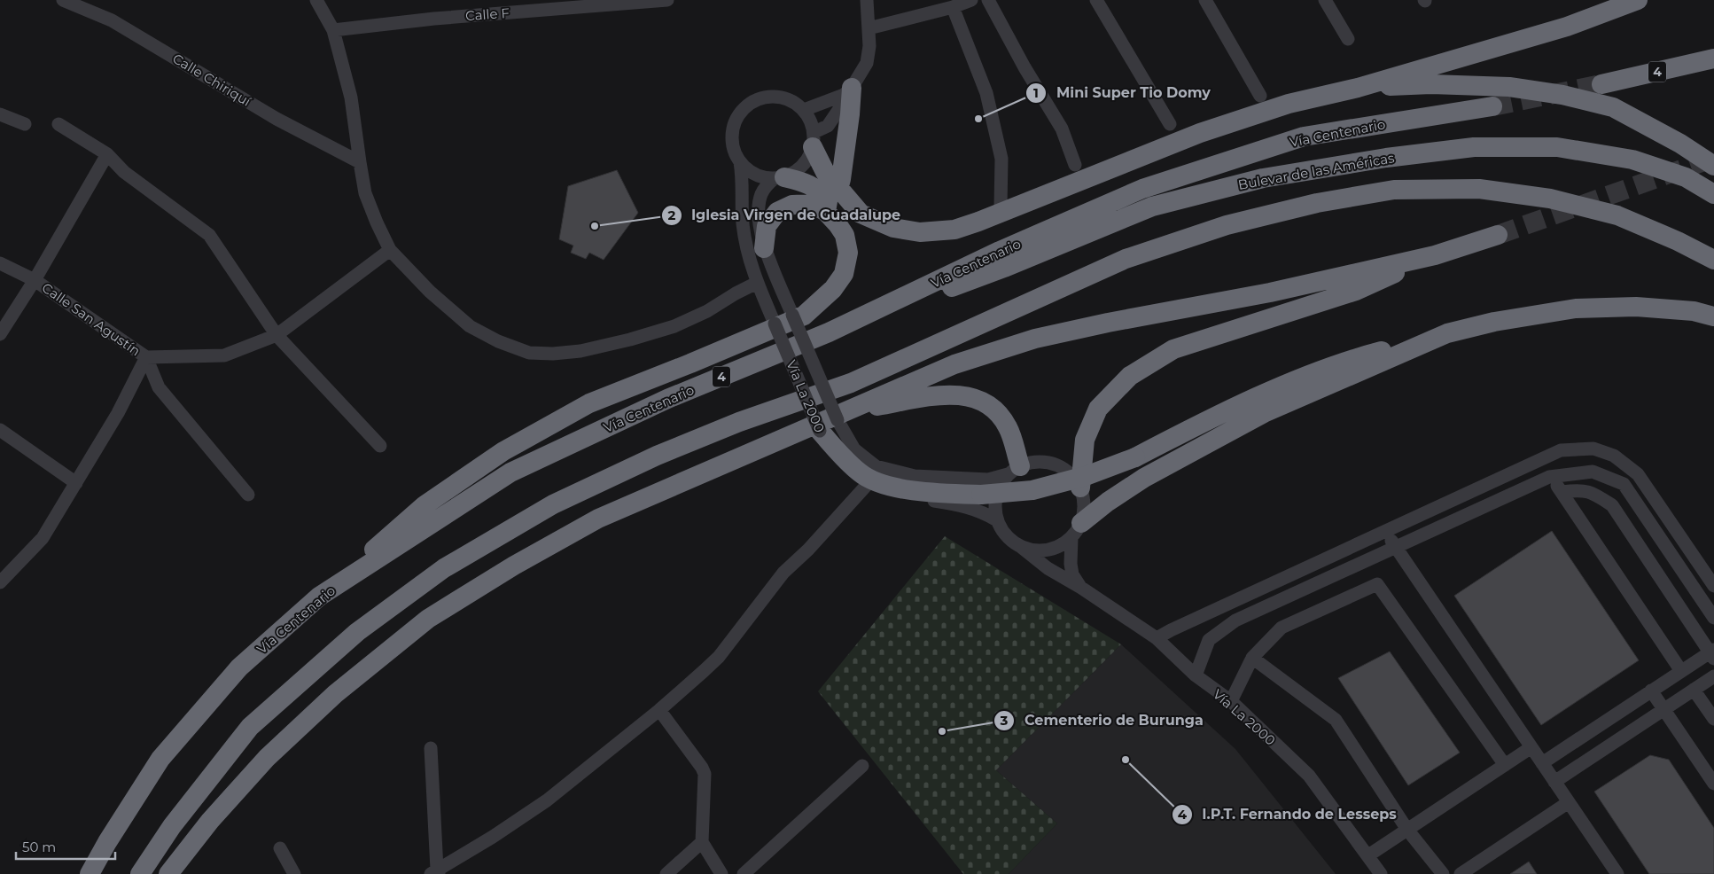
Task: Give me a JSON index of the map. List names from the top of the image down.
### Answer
{
  "streets": {
    "highway": ["4", "Vía Centenario", "Bulevar de las Américas"],
    "street": [
      "Calle F",
      "Calle Chiriquí",
      "Calle San Agustín",
      "Vía La 2000"
    ]
  },
  "crossings": [
    ["Vía Centenario", "Bulevar de las Américas"]
  ],
  "places": [
    "Mini Super Tio Domy",
    "Iglesia Virgen de Guadalupe",
    "Cementerio de Burunga",
    "I.P.T. Fernando de Lesseps"
  ],
  "scale_bar": "50 m"
}
